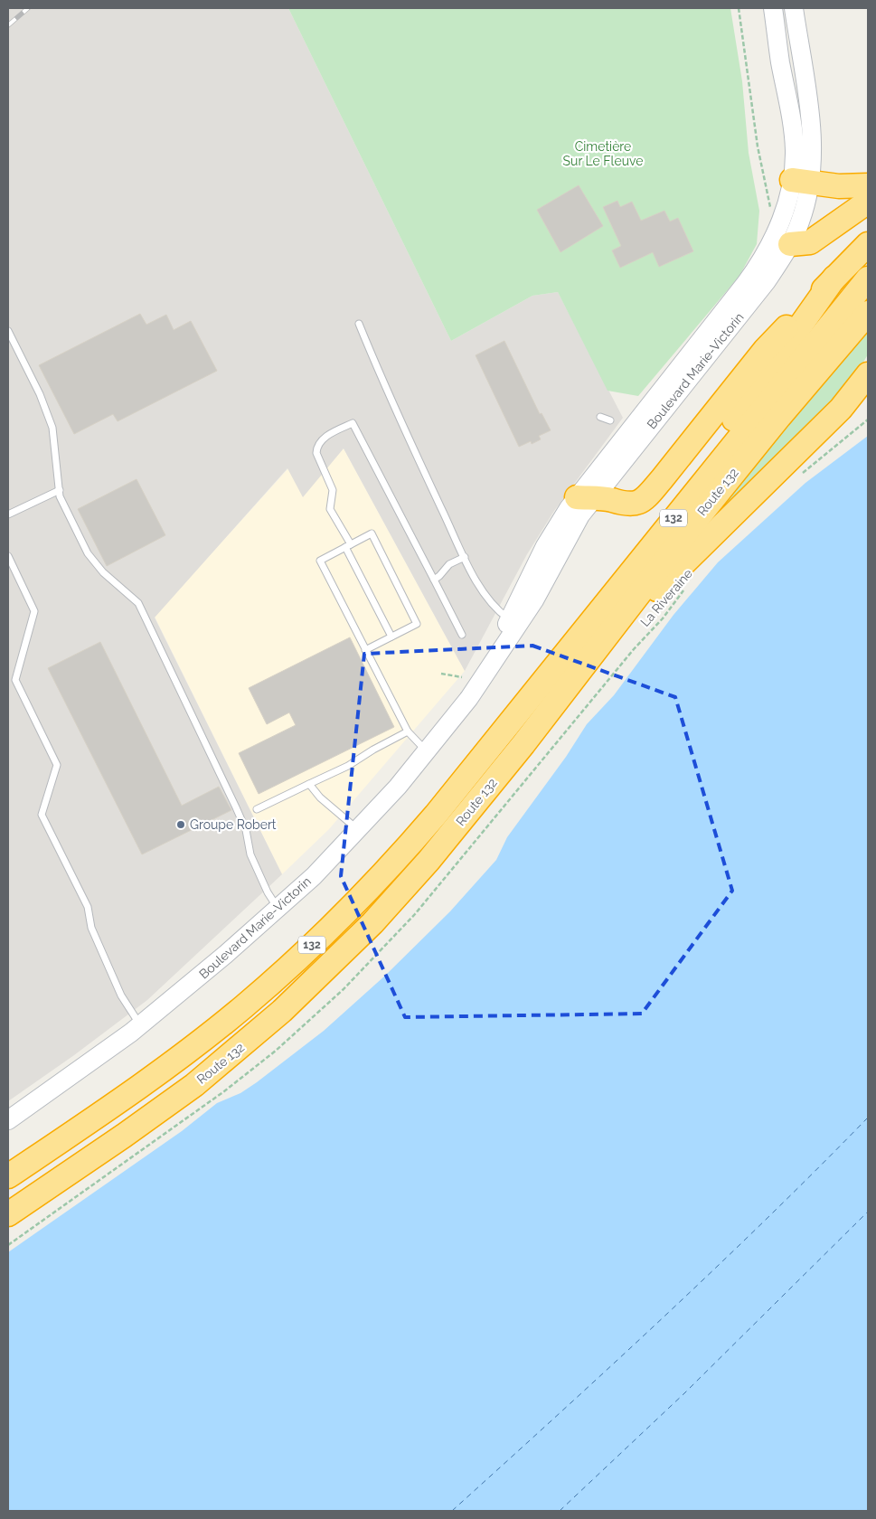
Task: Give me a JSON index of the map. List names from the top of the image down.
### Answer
{
  "streets": {
    "highway": ["Route 132", "132"],
    "street": ["Boulevard Marie-Victorin"],
    "path": ["La Riveraine"]
  },
  "parks": ["Cimetière Sur Le Fleuve"],
  "places": ["Groupe Robert"]
}
